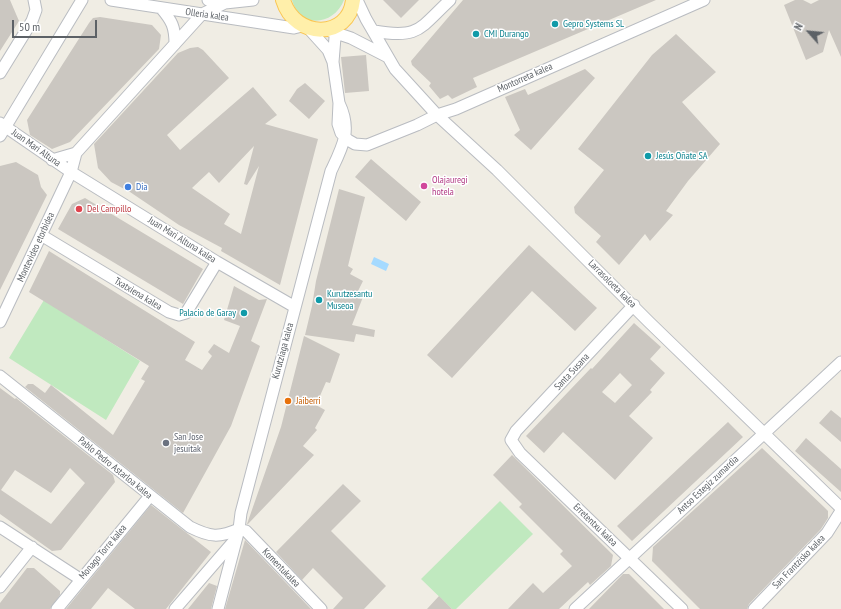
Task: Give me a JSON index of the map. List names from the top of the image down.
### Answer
{
  "streets": {
    "street": [
      "Olleria kalea",
      "Montorreta kalea",
      "Juan Mari Altuna",
      "Juan Mari Altuna kalea",
      "Montevideo etorbidea",
      "Larrasoloeta kalea",
      "Txatxiena kalea",
      "Kurutziaga kalea",
      "Santa Susana",
      "Pablo Pedro Astarloa kalea",
      "Antso Estegiz zumardia",
      "Erretentxu kalea",
      "Monago Torre kalea",
      "San Frantzisko kalea",
      "Komentukalea"
    ]
  },
  "crossings": [
    ["Olleria kalea", "Kurutziaga kalea"],
    ["Montorreta kalea", "Larrasoloeta kalea"],
    ["Montorreta kalea", "Kurutziaga kalea"],
    ["Juan Mari Altuna", "Juan Mari Altuna kalea"],
    ["Juan Mari Altuna", "Montevideo etorbidea"],
    ["Juan Mari Altuna kalea", "Montevideo etorbidea"],
    ["Juan Mari Altuna kalea", "Txatxiena kalea"],
    ["Juan Mari Altuna kalea", "Kurutziaga kalea"],
    ["Montevideo etorbidea", "Txatxiena kalea"],
    ["Larrasoloeta kalea", "Santa Susana"],
    ["Larrasoloeta kalea", "Antso Estegiz zumardia"],
    ["Kurutziaga kalea", "Pablo Pedro Astarloa kalea"],
    ["Kurutziaga kalea", "Komentukalea"],
    ["Santa Susana", "Erretentxu kalea"],
    ["Pablo Pedro Astarloa kalea", "Monago Torre kalea"],
    ["Pablo Pedro Astarloa kalea", "Komentukalea"],
    ["Antso Estegiz zumardia", "Erretentxu kalea"]
  ],
  "places": [
    "Gepro Systems SL",
    "CMI Durango",
    "Jesús Oñate SA",
    "Olajauregi hotela",
    "Dia",
    "Del Campillo",
    "Kurutzesantu Museoa",
    "Palacio de Garay",
    "Jaiberri",
    "San Jose jesuitak"
  ],
  "scale_bar": "50 m",
  "north": "top left"
}
